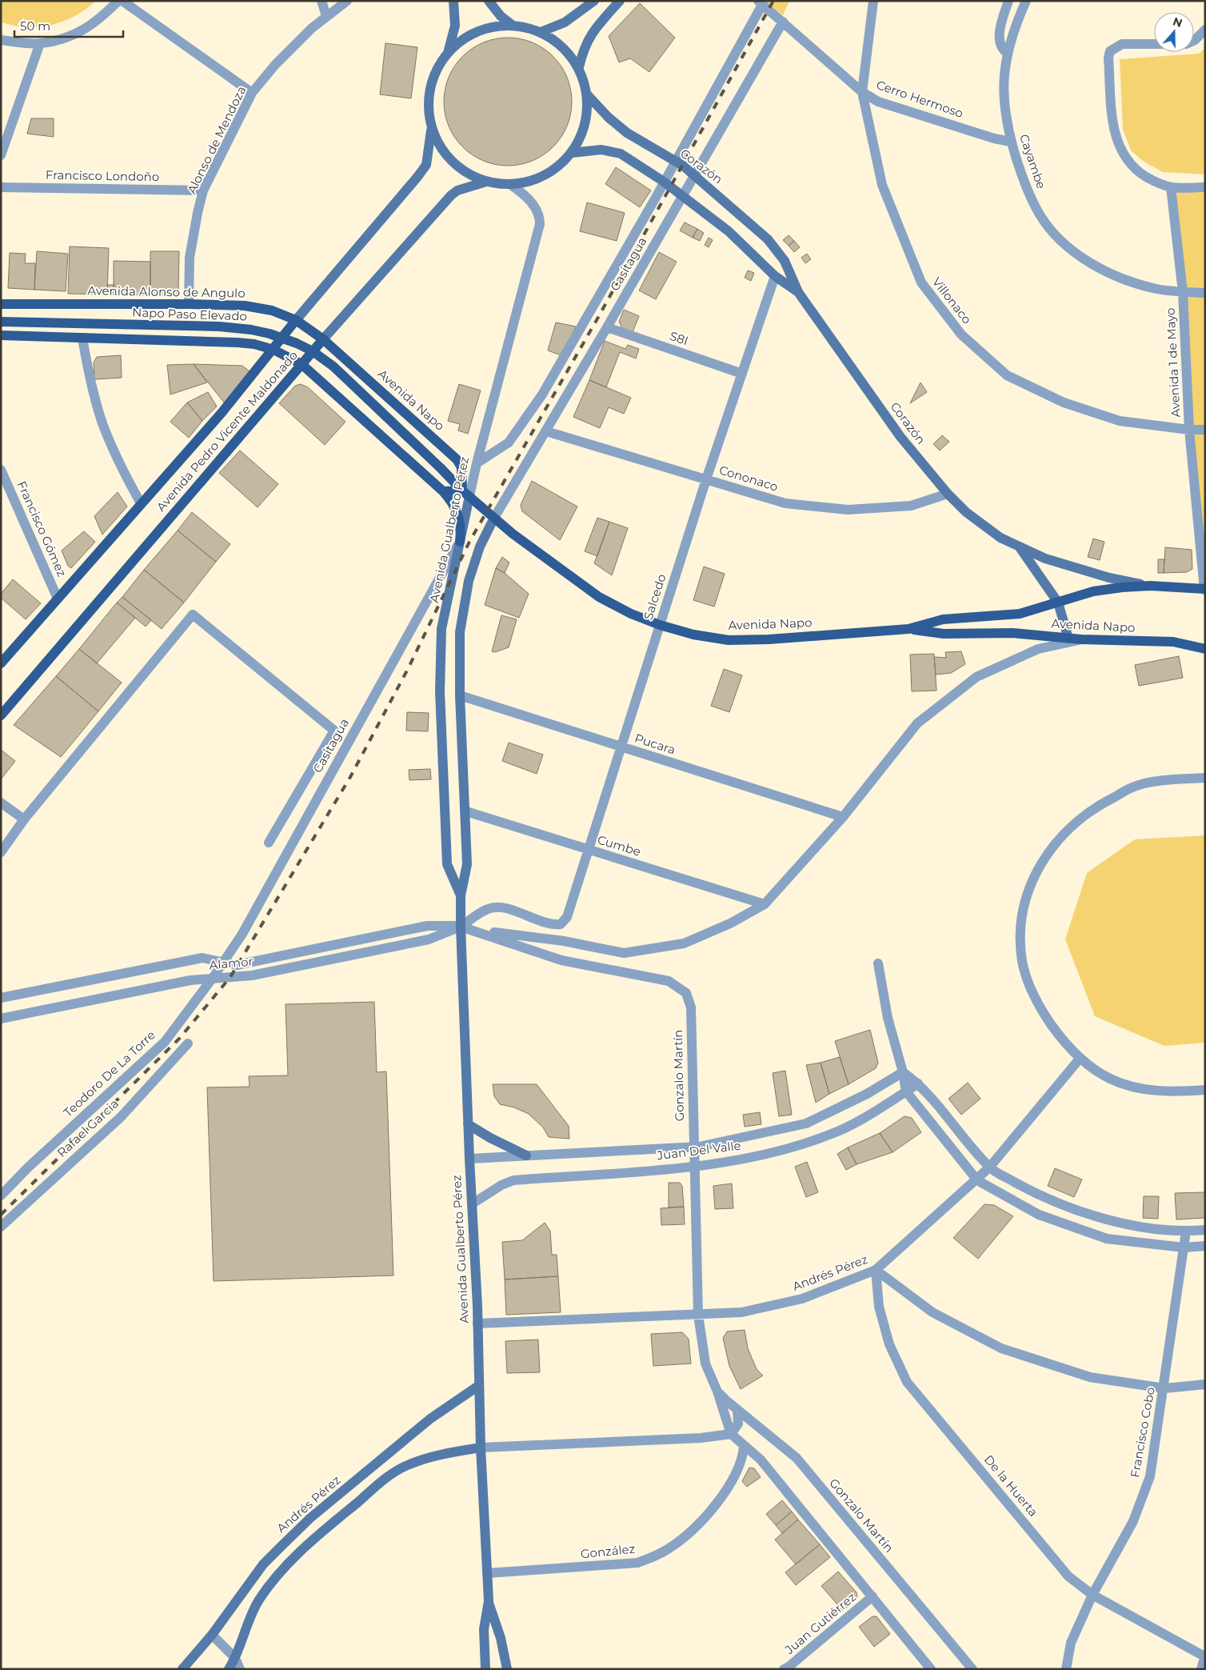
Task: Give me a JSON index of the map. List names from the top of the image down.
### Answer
{
  "streets": {
    "main road": [
      "Corazón",
      "Avenida Alonso de Angulo",
      "Napo Paso Elevado",
      "Avenida Napo",
      "Avenida Pedro Vicente Maldonado",
      "Avenida Gualberto Pérez",
      "Andrés Pérez"
    ],
    "street": [
      "Cerro Hermoso",
      "Alonso de Mendoza",
      "Cayambe",
      "Francisco Londoño",
      "Casitagua",
      "Villonaco",
      "S8I",
      "Avenida 1 de Mayo",
      "Cononaco",
      "Francisco Gómez",
      "Salcedo",
      "Pucara",
      "Cumbe",
      "Alamor",
      "Teodoro De La Torre",
      "Gonzalo Martín",
      "Rafael Garcia",
      "Juan Del Valle",
      "Francisco Cobo",
      "De la Huerta",
      "González",
      "Juan Gutiérrez"
    ]
  },
  "crossings": [
    ["Cerro Hermoso", "Cayambe"],
    ["Cerro Hermoso", "Casitagua"],
    ["Cerro Hermoso", "Villonaco"],
    ["Alonso de Mendoza", "Francisco Londoño"],
    ["Alonso de Mendoza", "Avenida Alonso de Angulo"],
    ["Cayambe", "Avenida 1 de Mayo"],
    ["Corazón", "Casitagua"],
    ["Corazón", "Avenida Napo"],
    ["Corazón", "Cononaco"],
    ["Corazón", "Salcedo"],
    ["Casitagua", "S8I"],
    ["Casitagua", "Avenida Napo"],
    ["Casitagua", "Cononaco"],
    ["Casitagua", "Avenida Gualberto Pérez"],
    ["Casitagua", "Alamor"],
    ["Casitagua", "Teodoro De La Torre"],
    ["Avenida Alonso de Angulo", "Avenida Napo"],
    ["Avenida Alonso de Angulo", "Avenida Pedro Vicente Maldonado"],
    ["Villonaco", "Avenida 1 de Mayo"],
    ["Napo Paso Elevado", "Avenida Napo"],
    ["Napo Paso Elevado", "Avenida Gualberto Pérez"],
    ["S8I", "Salcedo"],
    ["Avenida 1 de Mayo", "Avenida Napo"],
    ["Avenida Napo", "Avenida Pedro Vicente Maldonado"],
    ["Avenida Napo", "Avenida Gualberto Pérez"],
    ["Avenida Napo", "Salcedo"],
    ["Avenida Pedro Vicente Maldonado", "Francisco Gómez"],
    ["Cononaco", "Salcedo"],
    ["Avenida Gualberto Pérez", "Pucara"],
    ["Avenida Gualberto Pérez", "Cumbe"],
    ["Avenida Gualberto Pérez", "Alamor"],
    ["Avenida Gualberto Pérez", "Gonzalo Martín"],
    ["Avenida Gualberto Pérez", "Juan Del Valle"],
    ["Avenida Gualberto Pérez", "Andrés Pérez"],
    ["Avenida Gualberto Pérez", "González"],
    ["Salcedo", "Pucara"],
    ["Salcedo", "Cumbe"],
    ["Salcedo", "Alamor"],
    ["Alamor", "Teodoro De La Torre"],
    ["Alamor", "Gonzalo Martín"],
    ["Gonzalo Martín", "Juan Del Valle"],
    ["Gonzalo Martín", "Andrés Pérez"],
    ["Gonzalo Martín", "González"],
    ["Gonzalo Martín", "Juan Gutiérrez"],
    ["Andrés Pérez", "De la Huerta"],
    ["Francisco Cobo", "De la Huerta"]
  ],
  "scale_bar": "50 m",
  "north": "top"
}
